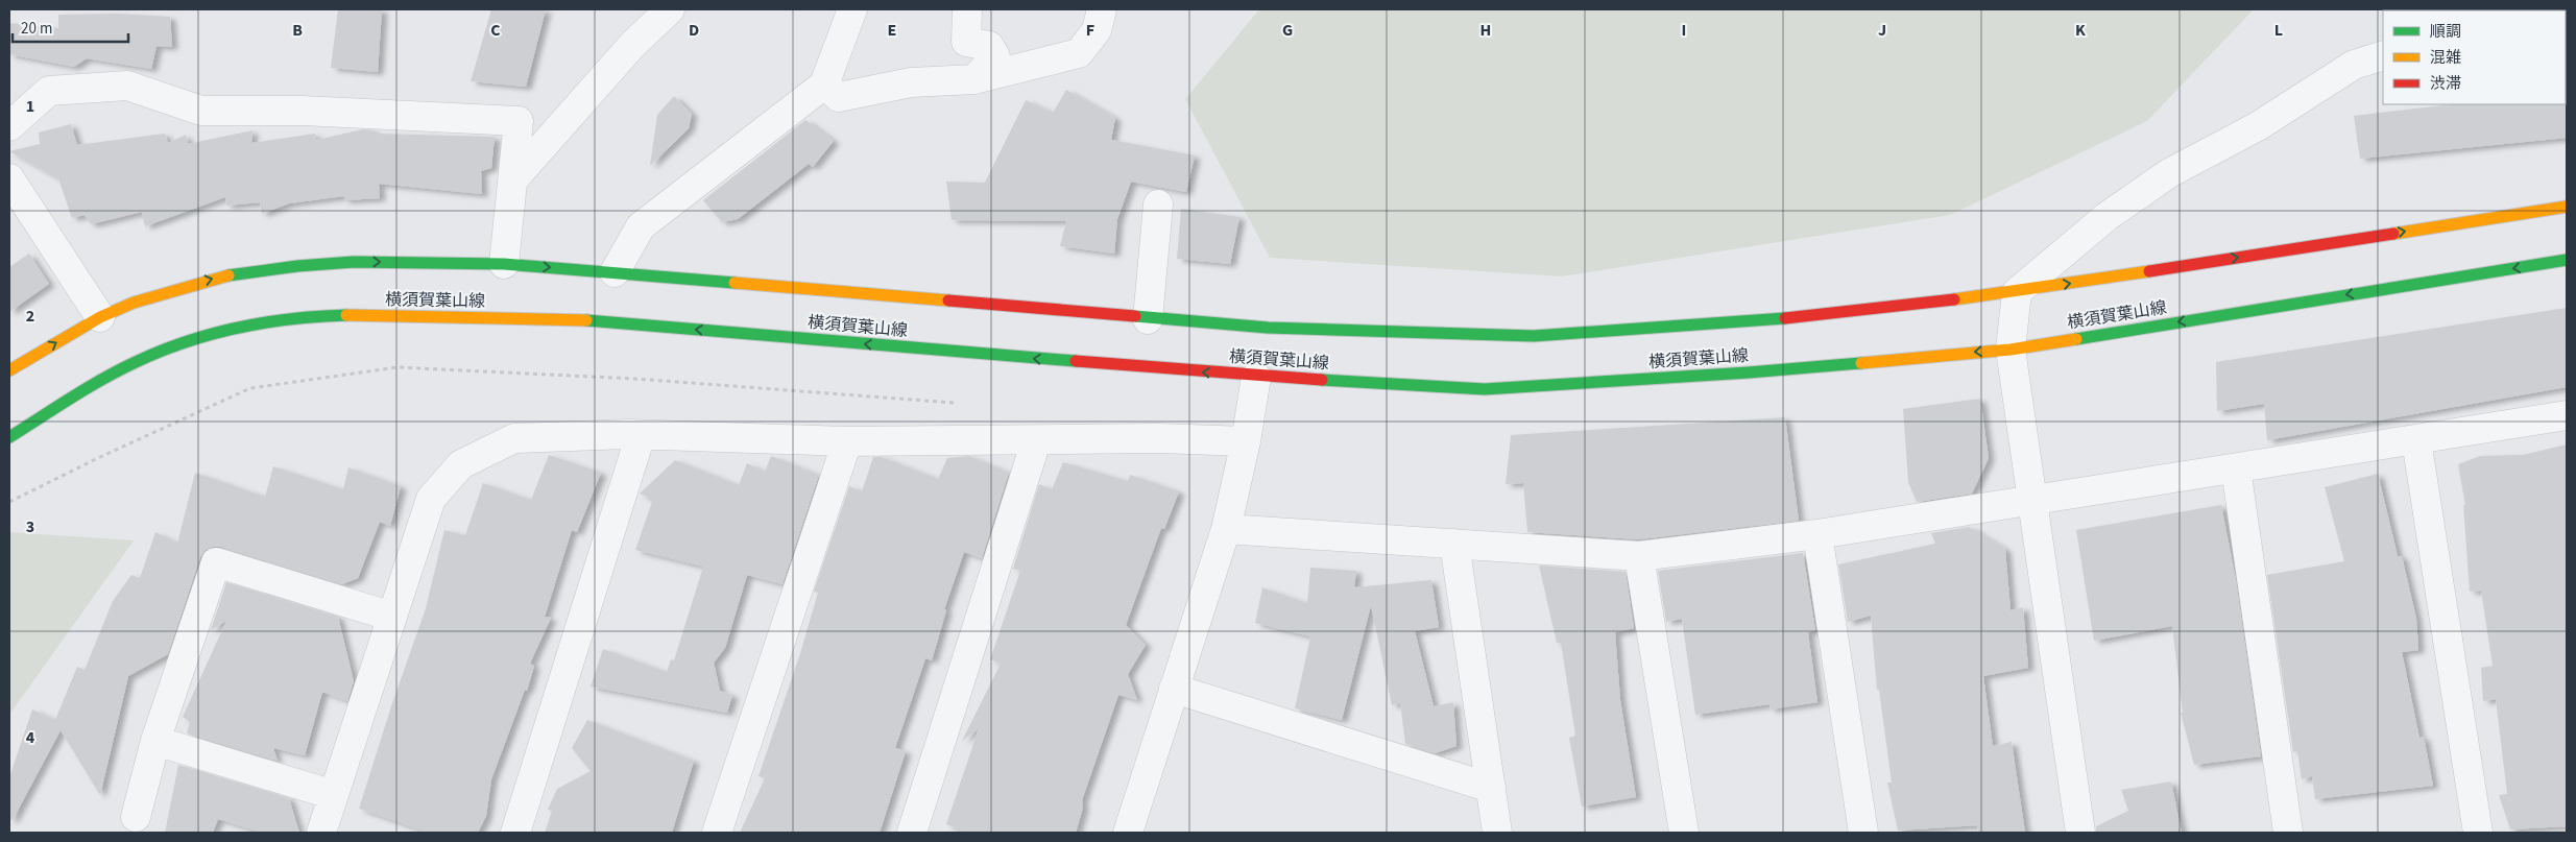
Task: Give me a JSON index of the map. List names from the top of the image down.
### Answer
{
  "streets": {
    "main road": ["横須賀葉山線"]
  },
  "legend": ["順調", "混雑", "渋滞"],
  "scale_bar": "20 m",
  "grid": {
    "columns": [
      "B",
      "C",
      "D",
      "E",
      "F",
      "G",
      "H",
      "I",
      "J",
      "K",
      "L"
    ],
    "rows": [
      "1",
      "2",
      "3",
      "4"
    ]
  }
}
